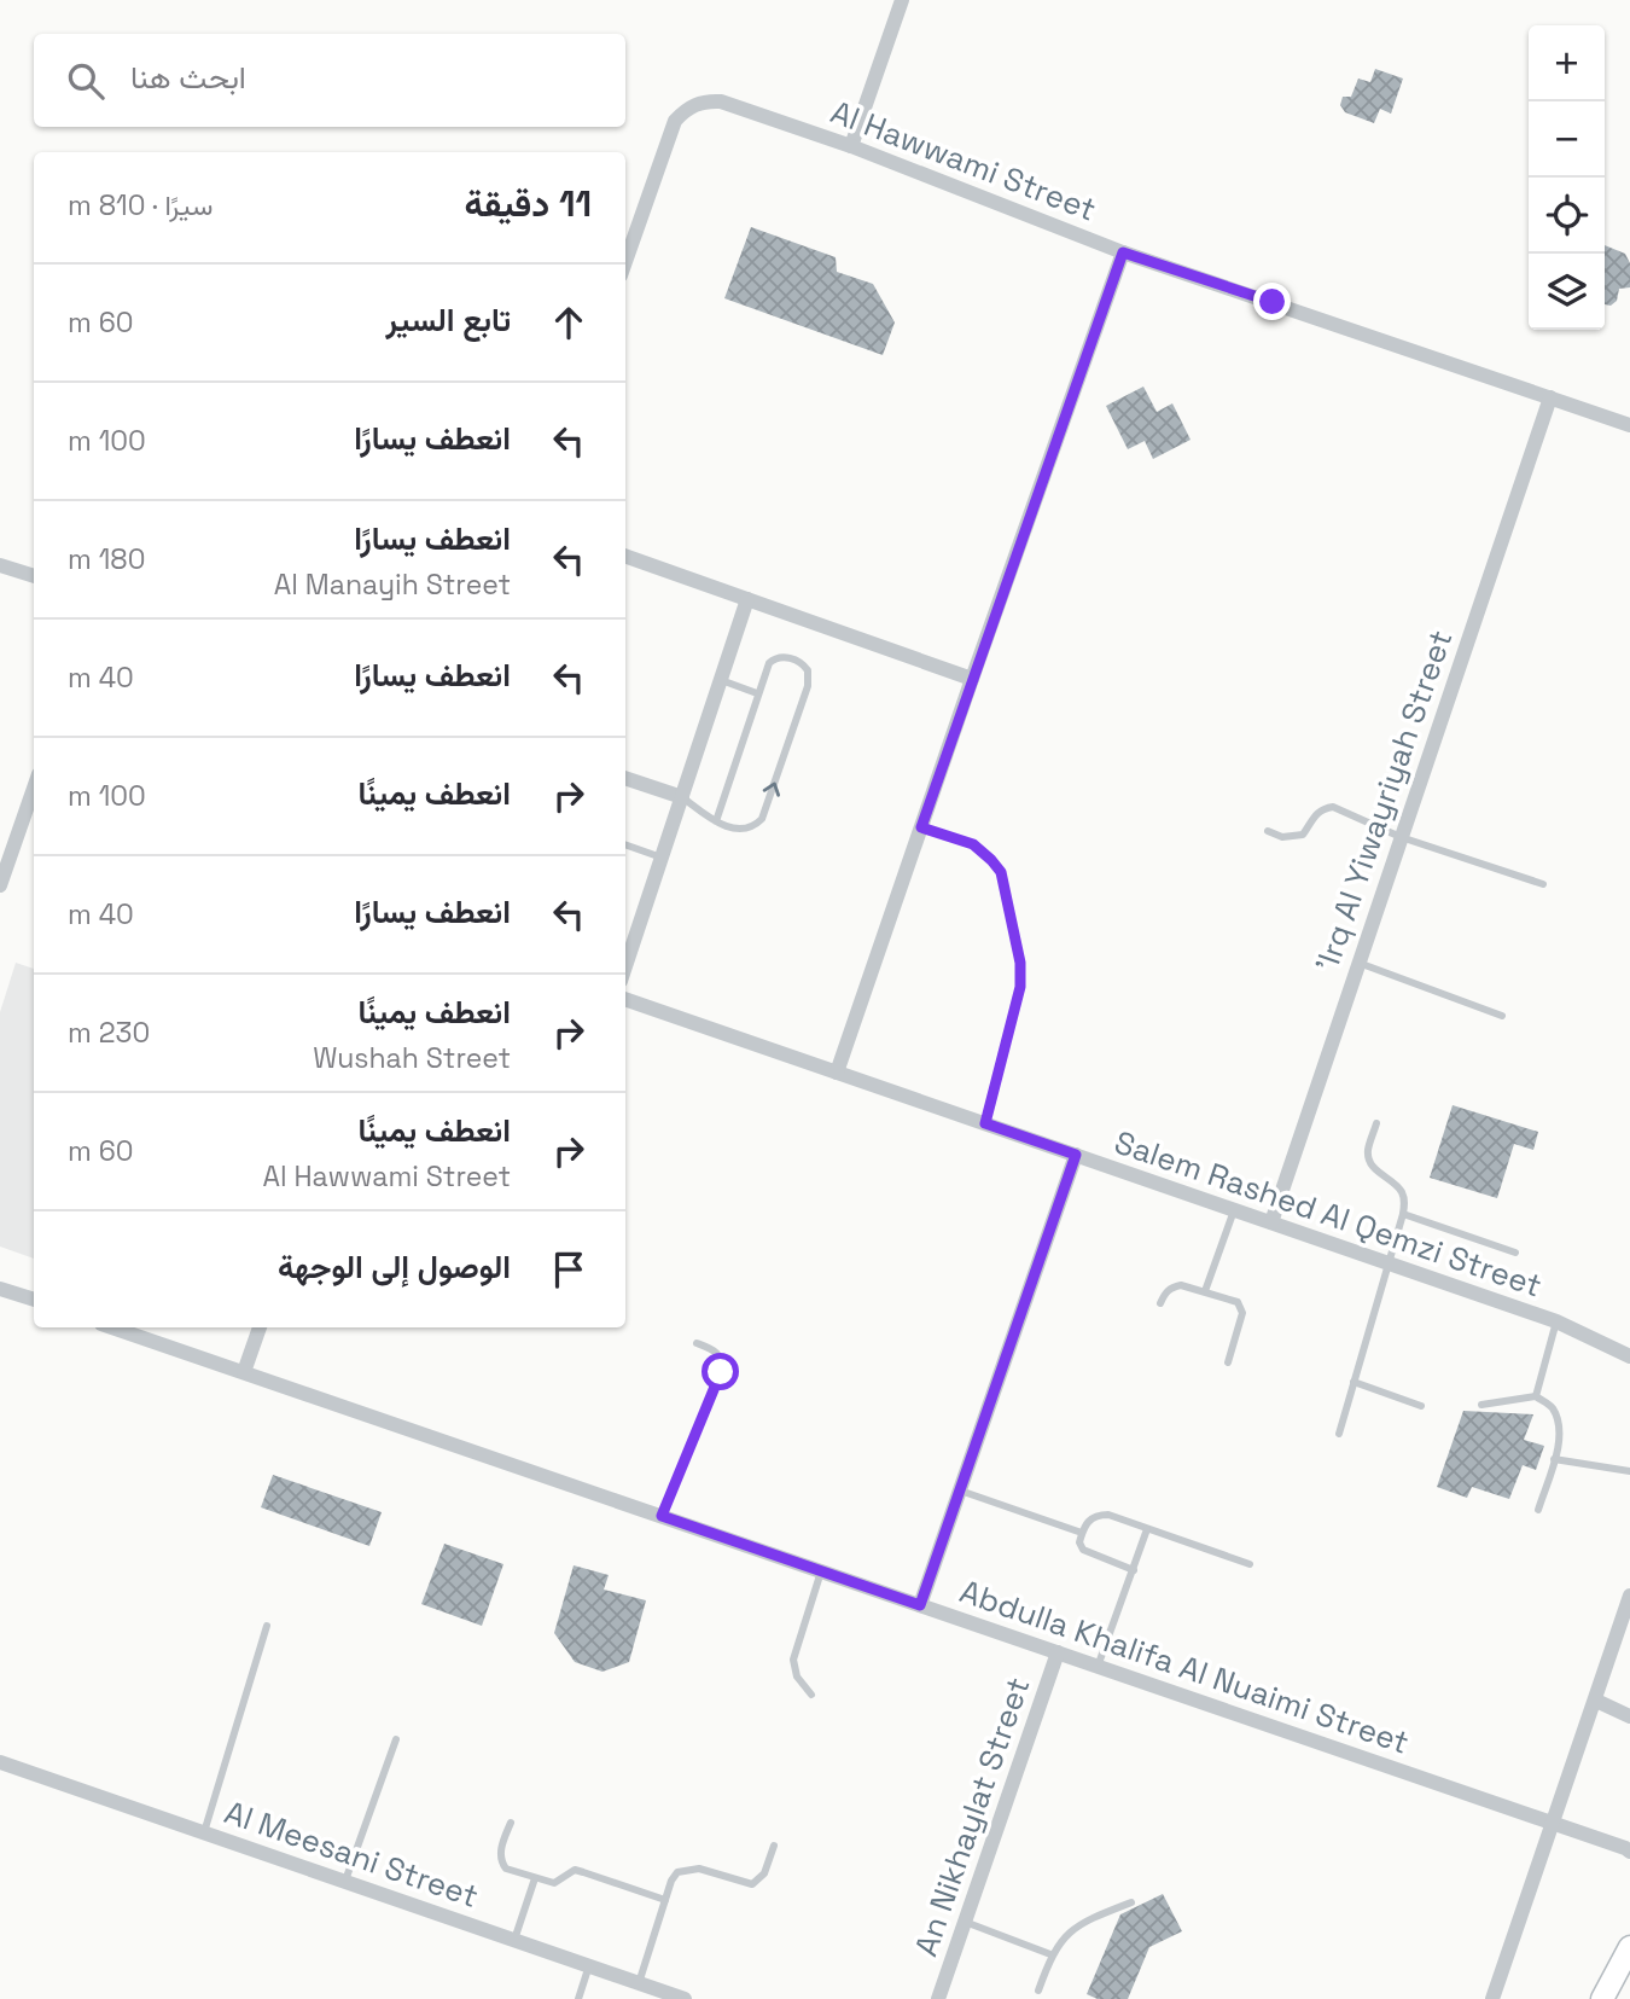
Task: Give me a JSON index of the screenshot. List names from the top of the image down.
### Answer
{
  "streets": {
    "street": [
      "Al Hawwami Street",
      "'Irq Al Yiwayriyah Street",
      "Salem Rashed Al Qemzi Street",
      "Abdulla Khalifa Al Nuaimi Street",
      "An Nikhaylat Street",
      "Al Meesani Street"
    ]
  },
  "crossings": [
    ["Al Hawwami Street", "'Irq Al Yiwayriyah Street"],
    ["'Irq Al Yiwayriyah Street", "Salem Rashed Al Qemzi Street"],
    ["Abdulla Khalifa Al Nuaimi Street", "An Nikhaylat Street"]
  ],
  "page": {
    "map_buttons": ["+", "−"],
    "search": "ابحث هنا",
    "heading": ["11 دقيقة", "سيرًا · 810 m"],
    "list": [
      ["تابع السير", "60 m"],
      ["انعطف يسارًا", "100 m"],
      ["انعطف يسارًا", "Al Manayih Street", "180 m"],
      ["انعطف يسارًا", "40 m"],
      ["انعطف يمينًا", "100 m"],
      ["انعطف يسارًا", "40 m"],
      ["انعطف يمينًا", "Wushah Street", "230 m"],
      ["انعطف يمينًا", "Al Hawwami Street", "60 m"],
      "الوصول إلى الوجهة"
    ]
  }
}
